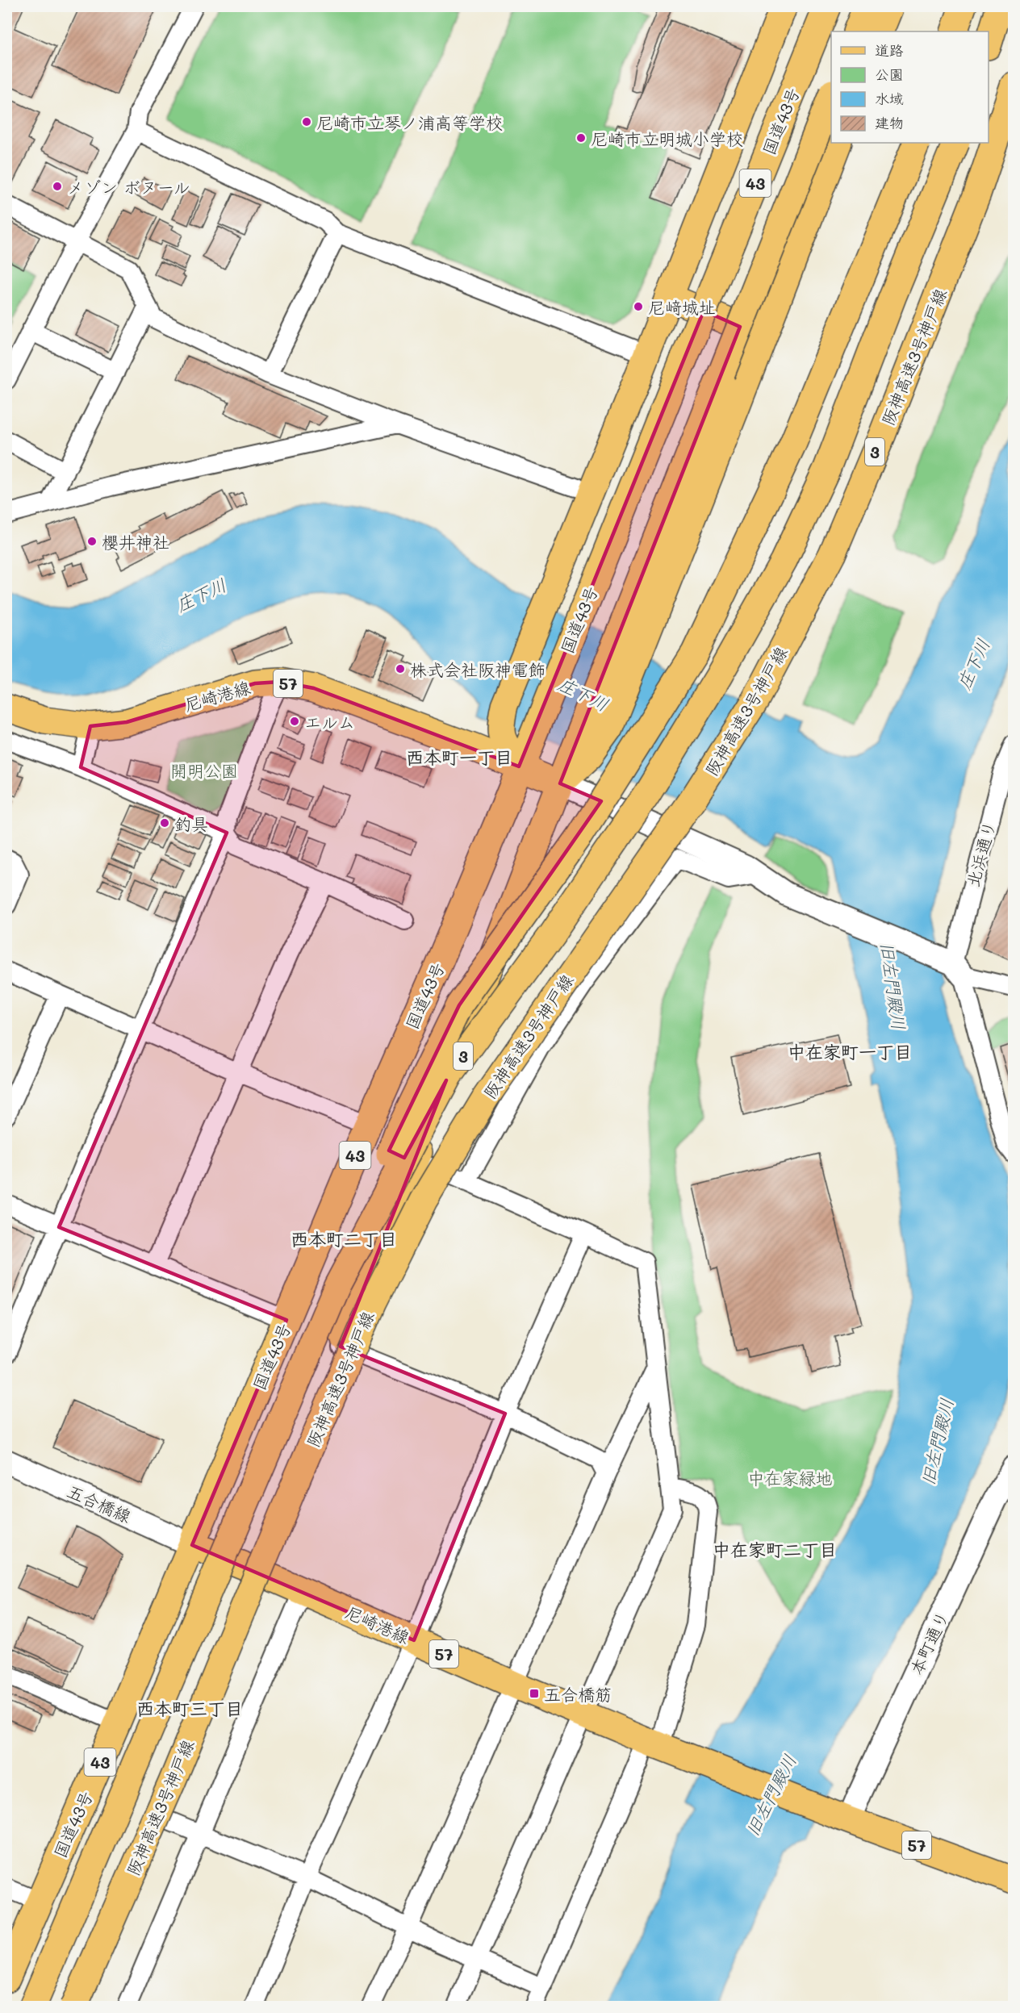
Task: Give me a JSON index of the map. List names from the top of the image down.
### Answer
{
  "streets": {
    "main road": [
      "国道43号",
      "43",
      "阪神高速3号神戸線",
      "3",
      "57",
      "尼崎港線"
    ],
    "street": ["北浜通り", "五合橋線", "本町通り"]
  },
  "crossings": [
    ["国道43号", "尼崎港線"],
    ["国道43号", "五合橋線"],
    ["43", "阪神高速3号神戸線"],
    ["43", "尼崎港線"],
    ["57", "尼崎港線"],
    ["57", "本町通り"],
    ["尼崎港線", "五合橋線"],
    ["尼崎港線", "本町通り"]
  ],
  "districts": [
    "西本町一丁目",
    "中在家町一丁目",
    "西本町二丁目",
    "中在家町二丁目",
    "西本町三丁目"
  ],
  "water": ["庄下川", "旧左門殿川"],
  "parks": ["開明公園", "中在家緑地"],
  "places": {
    "other": [
      "尼崎市立琴ノ浦高等学校",
      "尼崎市立明城小学校",
      "メゾン ボヌール",
      "尼﨑城址",
      "櫻井神社",
      "株式会社阪神電飾",
      "エルム",
      "釣具"
    ],
    "transit": ["五合橋筋"]
  },
  "legend": [
    "道路",
    "公園",
    "水域",
    "建物"
  ]
}
